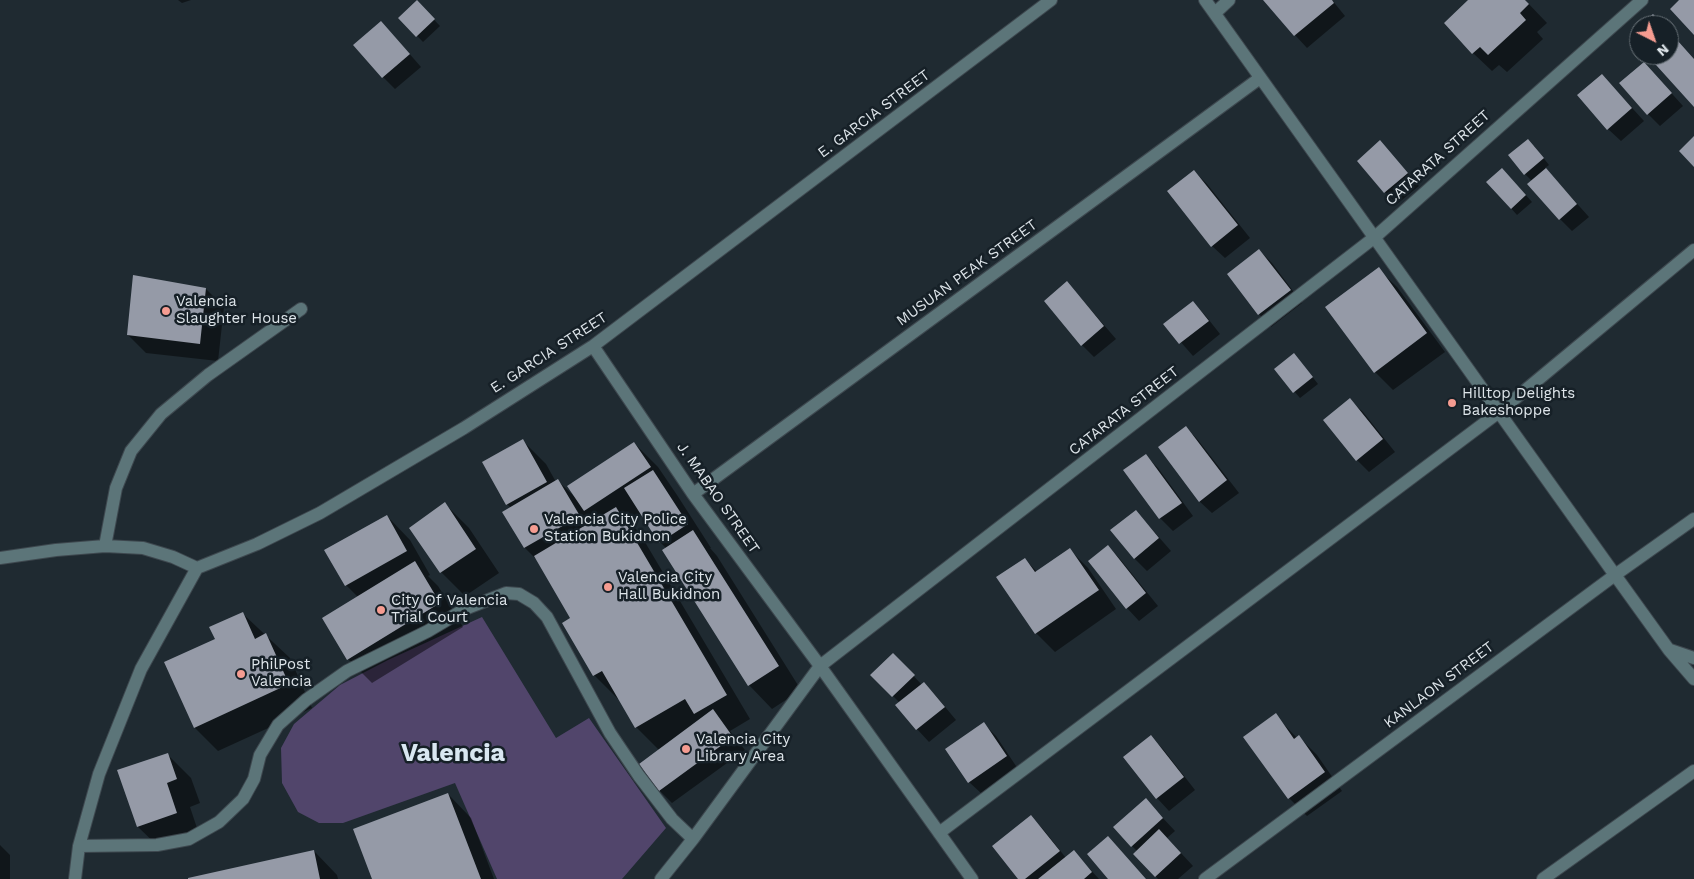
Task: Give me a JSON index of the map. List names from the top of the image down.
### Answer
{
  "streets": {
    "street": [
      "E. GARCIA STREET",
      "CATARATA STREET",
      "MUSUAN PEAK STREET",
      "J. MABAO STREET",
      "KANLAON STREET"
    ]
  },
  "crossings": [
    ["E. GARCIA STREET", "J. MABAO STREET"],
    ["CATARATA STREET", "J. MABAO STREET"],
    ["MUSUAN PEAK STREET", "J. MABAO STREET"]
  ],
  "districts": ["Valencia"],
  "places": [
    "Valencia Slaughter House",
    "Hilltop Delights Bakeshoppe",
    "Valencia City Police Station Bukidnon",
    "Valencia City Hall Bukidnon",
    "City Of Valencia Trial Court",
    "PhilPost Valencia",
    "Valencia City Library Area"
  ],
  "north": "bottom right"
}
